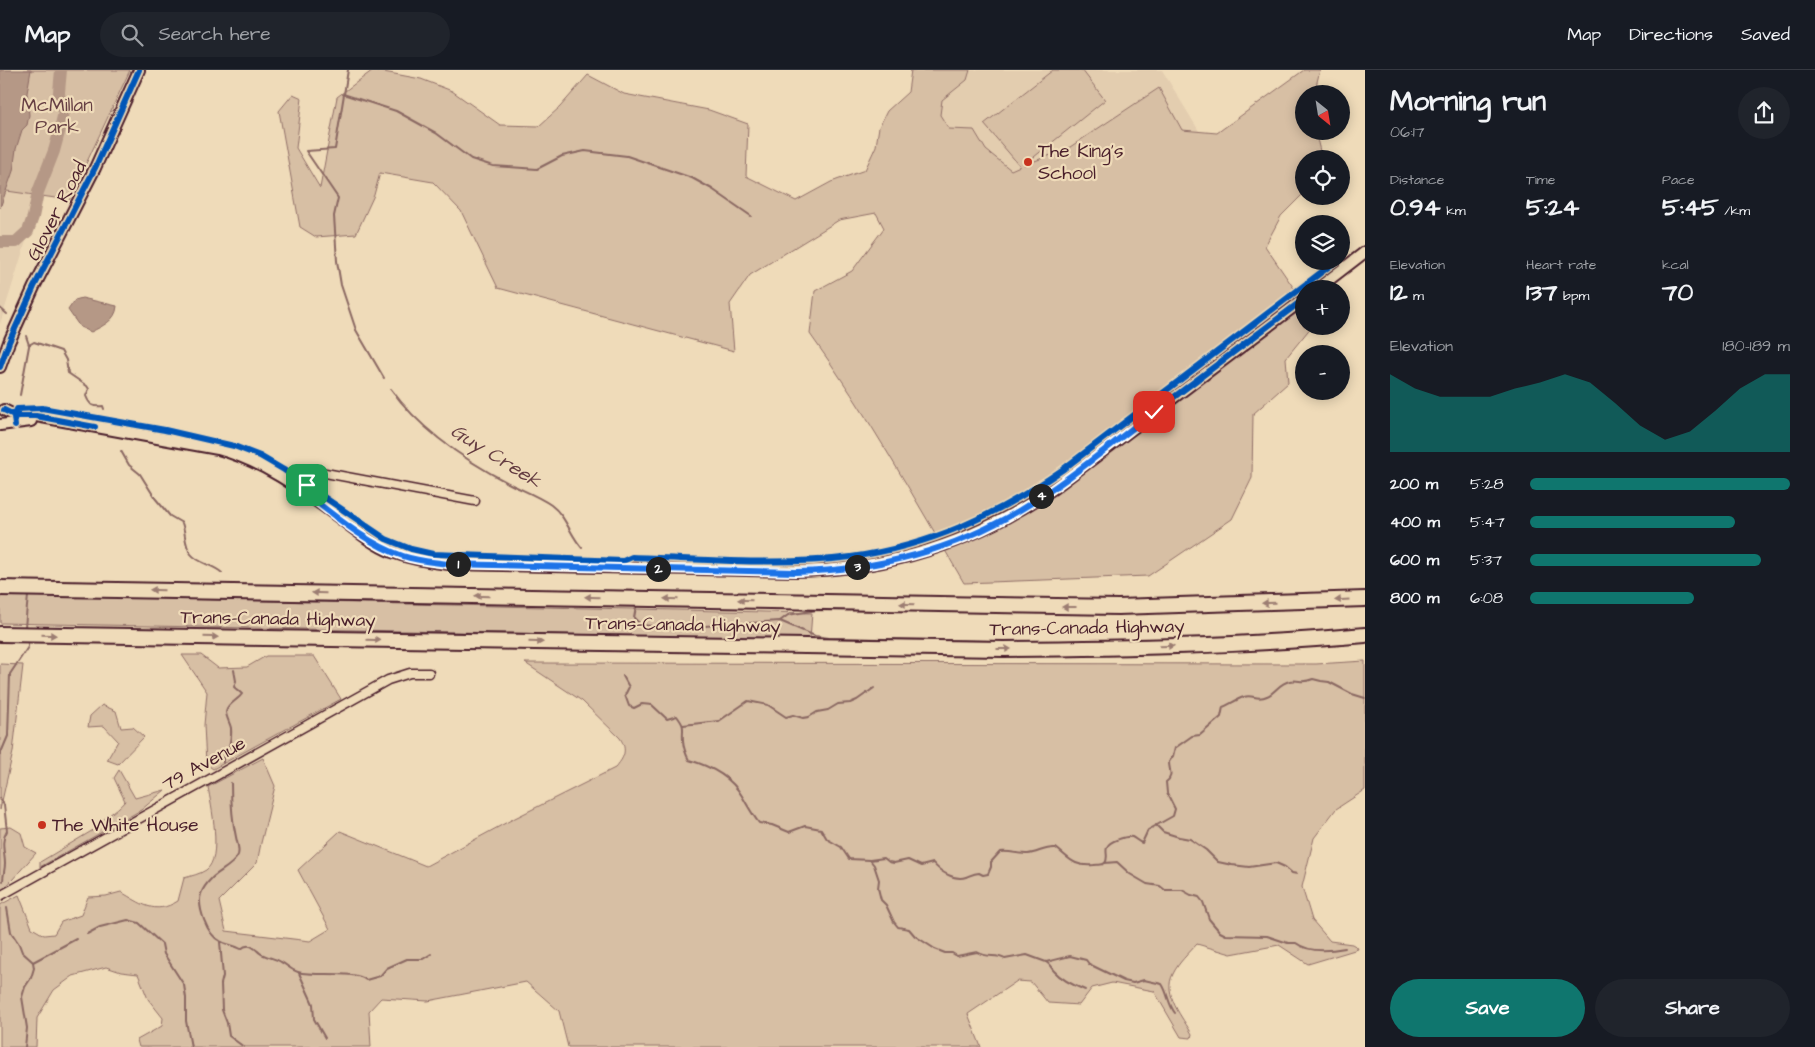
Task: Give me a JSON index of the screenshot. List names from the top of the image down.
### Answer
{
  "streets": {
    "highway": ["Trans-Canada Highway"],
    "street": ["Glover Road", "79 Avenue"]
  },
  "water": ["Guy Creek"],
  "parks": ["McMillan Park"],
  "places": ["The King's School", "The White House"],
  "north": "bottom right",
  "page": {
    "header": "Map",
    "search": "Search here",
    "nav": ["Map", "Directions", "Saved"],
    "heading": ["Morning run", "06:17"],
    "map_buttons": ["+", "−"],
    "stats": [
      ["Distance", "0.94 km"],
      ["Time", "5:24"],
      ["Pace", "5:45 /km"],
      ["Elevation", "12 m"],
      ["Heart rate", "137 bpm"],
      ["kcal", "70"]
    ],
    "chart": ["Elevation", "180–189 m"],
    "list": [
      {
        "name": "200 m",
        "note": "5:28"
      },
      {
        "name": "400 m",
        "note": "5:47"
      },
      {
        "name": "600 m",
        "note": "5:37"
      },
      {
        "name": "800 m",
        "note": "6:08"
      }
    ],
    "pins": [
      "4",
      "1",
      "3",
      "2"
    ],
    "buttons": ["Save", "Share"]
  }
}
